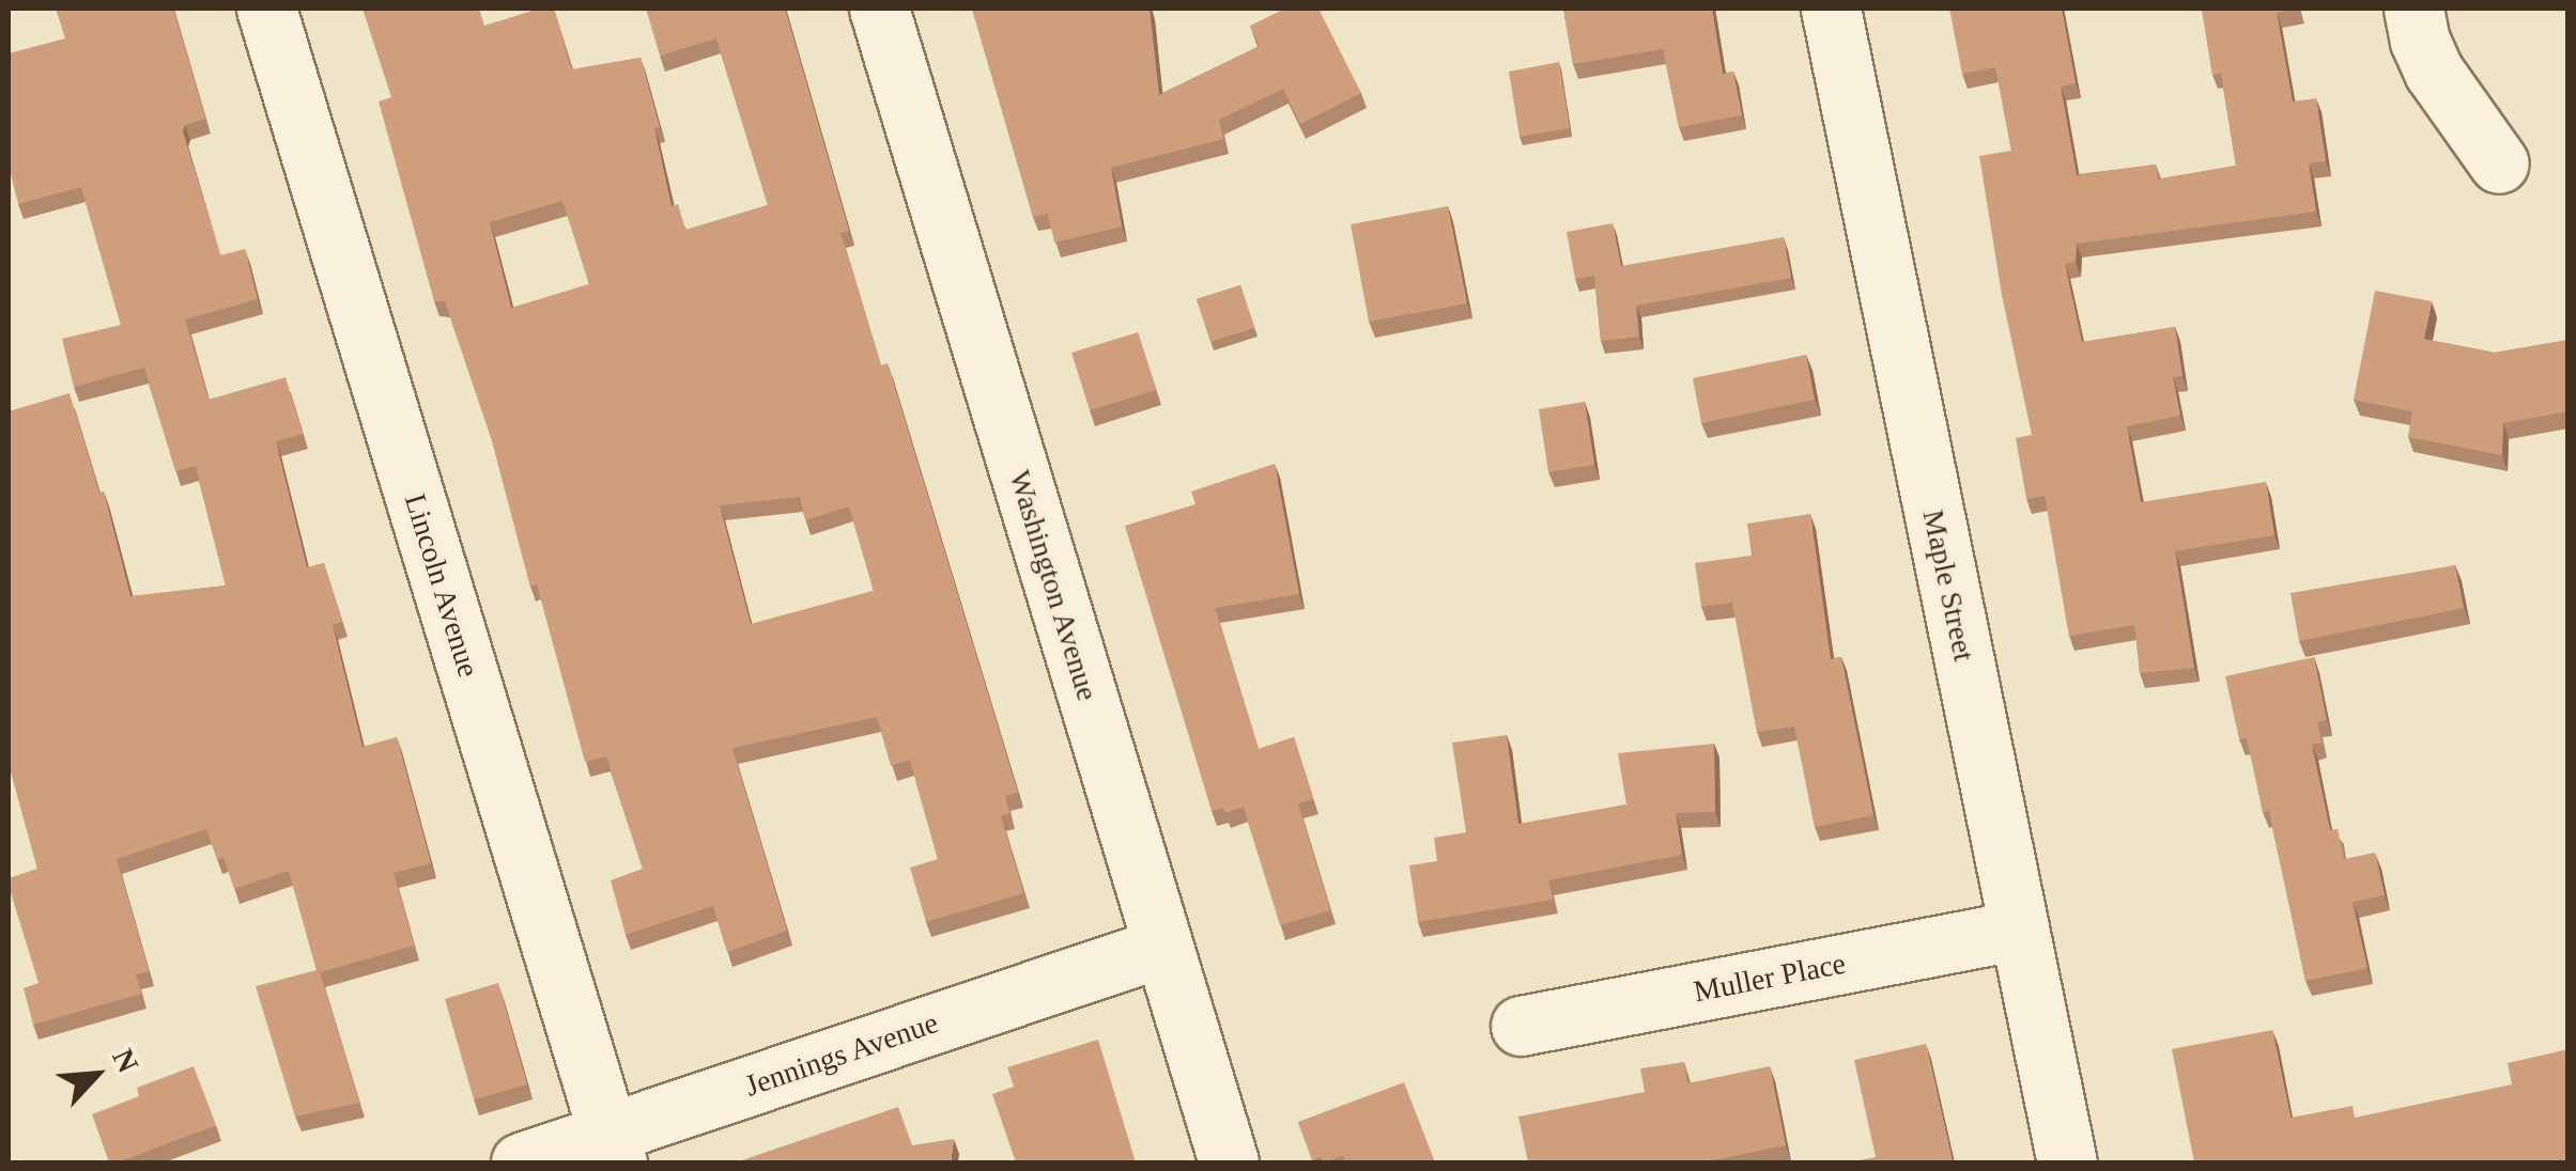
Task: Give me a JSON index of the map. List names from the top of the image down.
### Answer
{
  "streets": {
    "street": [
      "Lincoln Avenue",
      "Washington Avenue",
      "Maple Street",
      "Muller Place",
      "Jennings Avenue"
    ]
  },
  "crossings": [
    ["Lincoln Avenue", "Jennings Avenue"],
    ["Washington Avenue", "Jennings Avenue"],
    ["Maple Street", "Muller Place"]
  ],
  "north": "top right"
}
